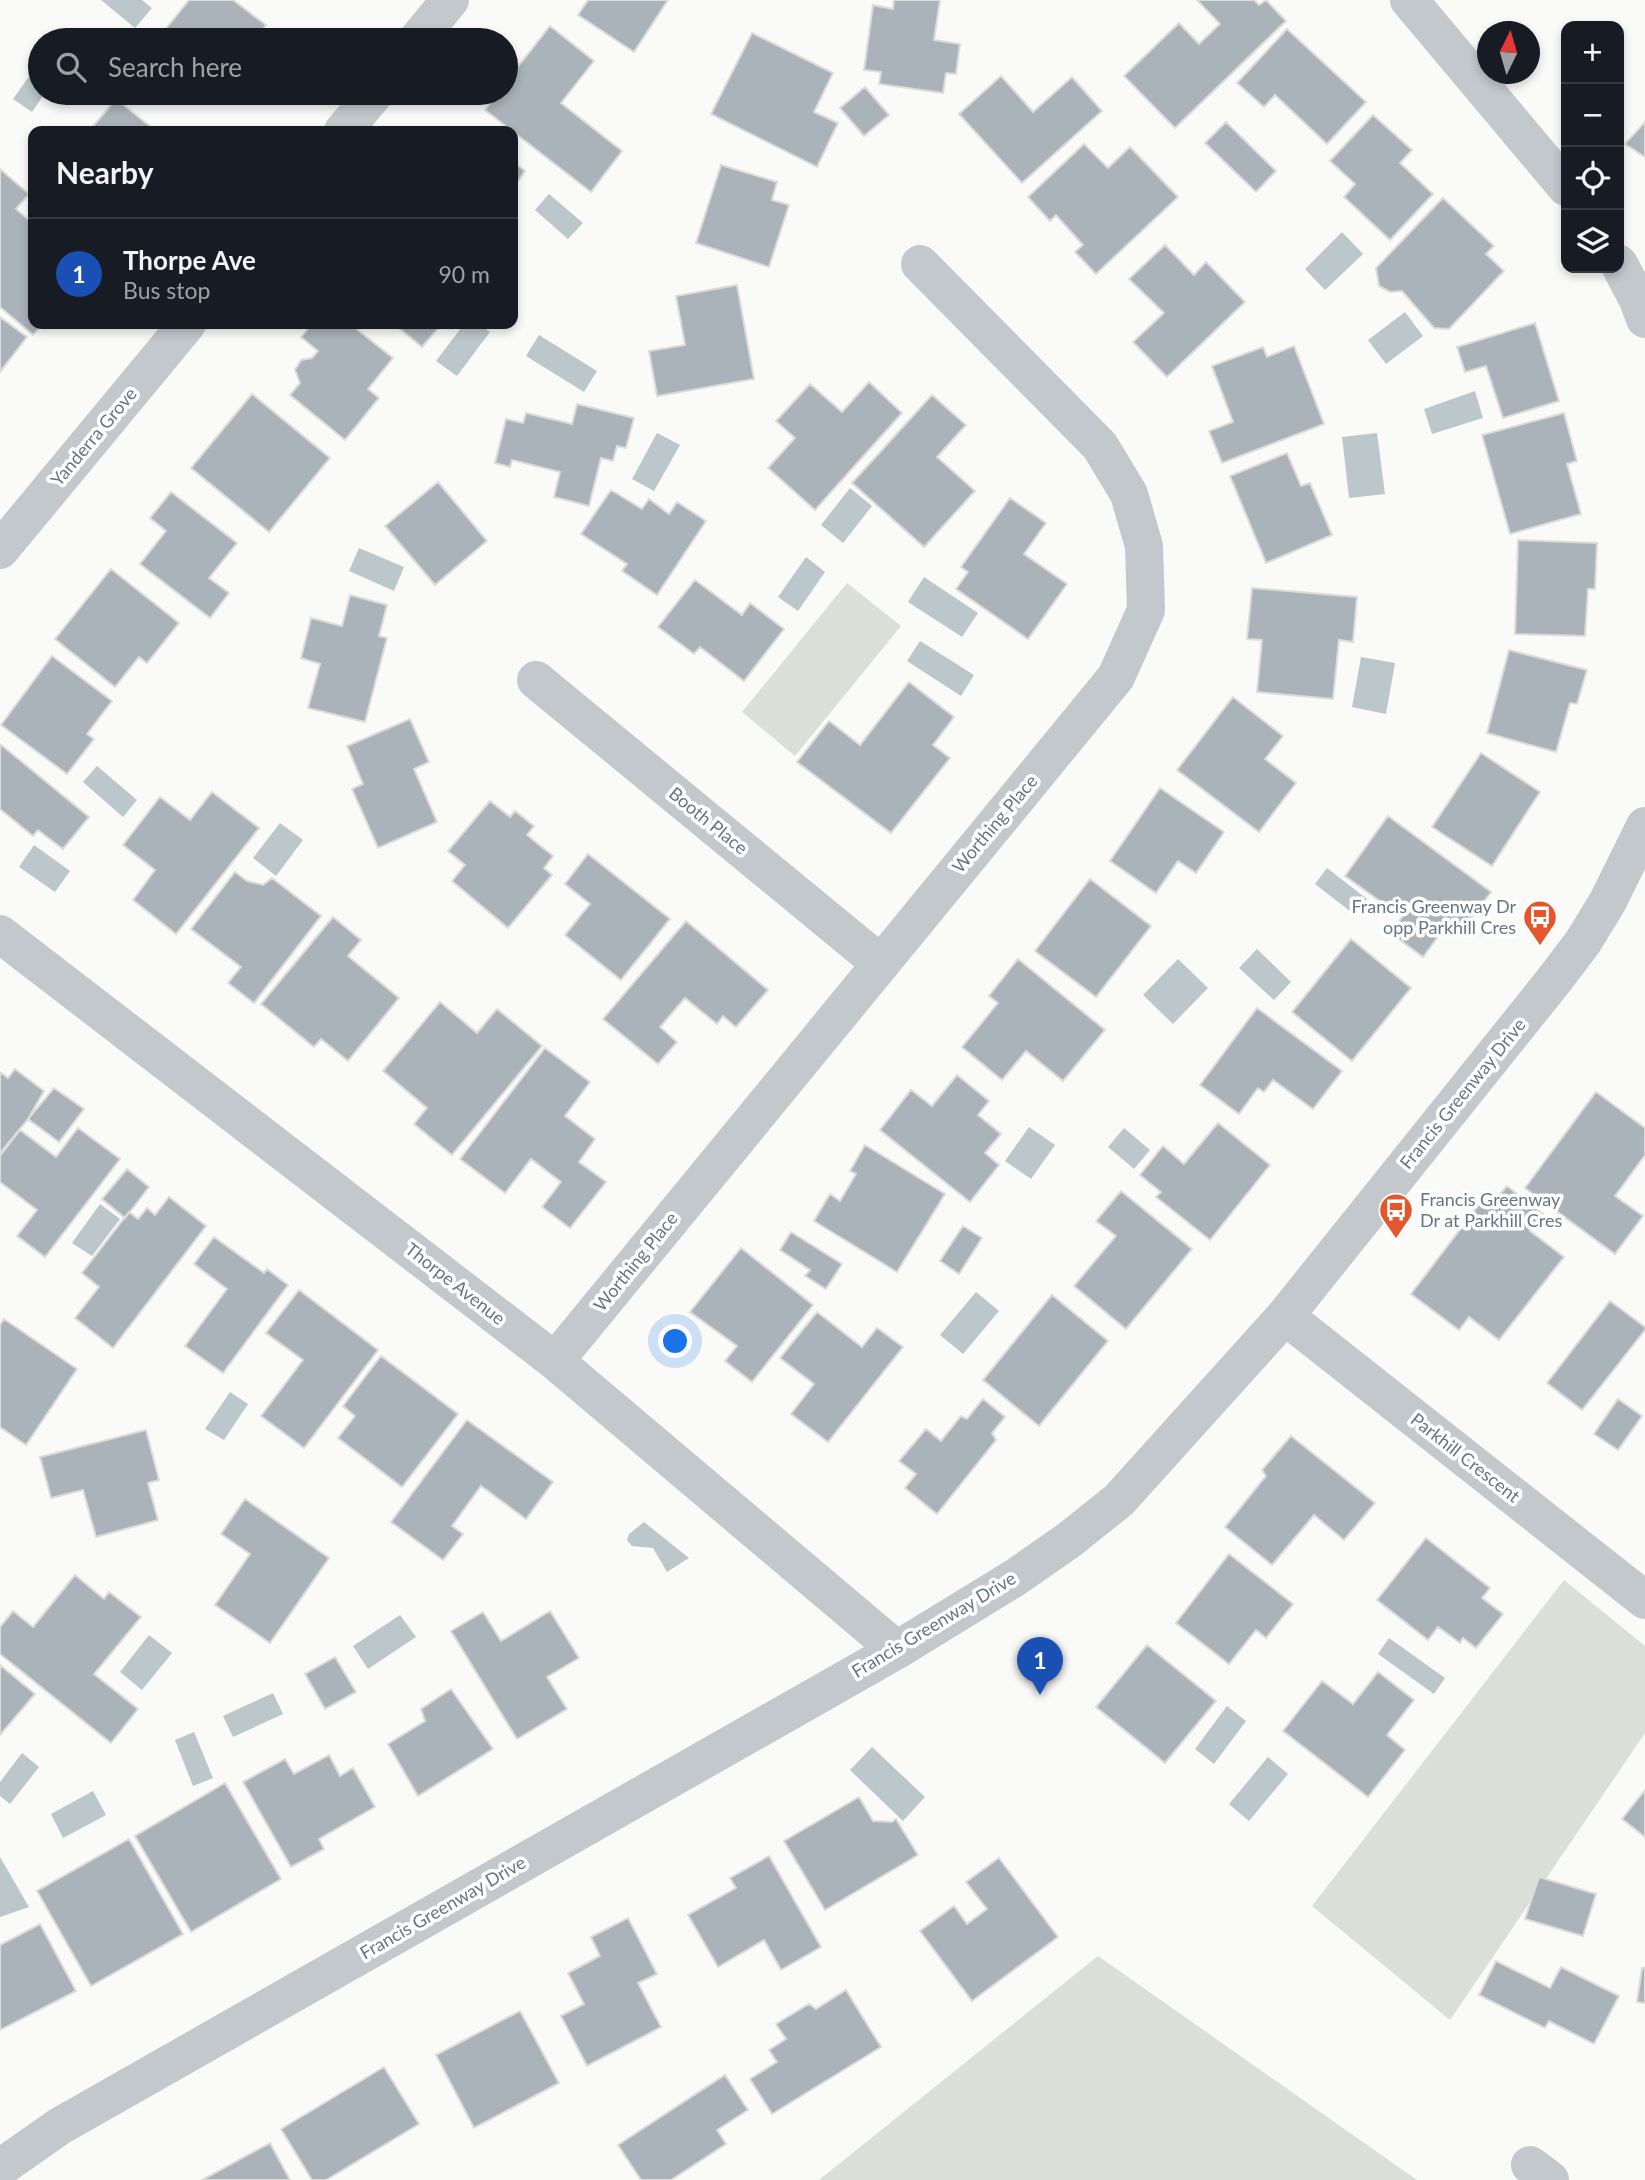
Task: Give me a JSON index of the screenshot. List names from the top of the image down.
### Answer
{
  "streets": {
    "street": [
      "Yanderra Grove",
      "Booth Place",
      "Worthing Place",
      "Francis Greenway Drive",
      "Thorpe Avenue",
      "Parkhill Crescent"
    ]
  },
  "crossings": [
    ["Booth Place", "Worthing Place"],
    ["Worthing Place", "Thorpe Avenue"],
    ["Francis Greenway Drive", "Thorpe Avenue"],
    ["Francis Greenway Drive", "Parkhill Crescent"]
  ],
  "places": {
    "bus stop": ["Francis Greenway Dr opp Parkhill Cres", "Francis Greenway Dr at Parkhill Cres"]
  },
  "north": "top",
  "page": {
    "map_buttons": ["+", "−"],
    "search": "Search here",
    "heading": "Nearby",
    "list": [
      {
        "mark": "1",
        "name": "Thorpe Ave",
        "note": "Bus stop",
        "value": "90 m"
      }
    ],
    "pins": "1"
  }
}
